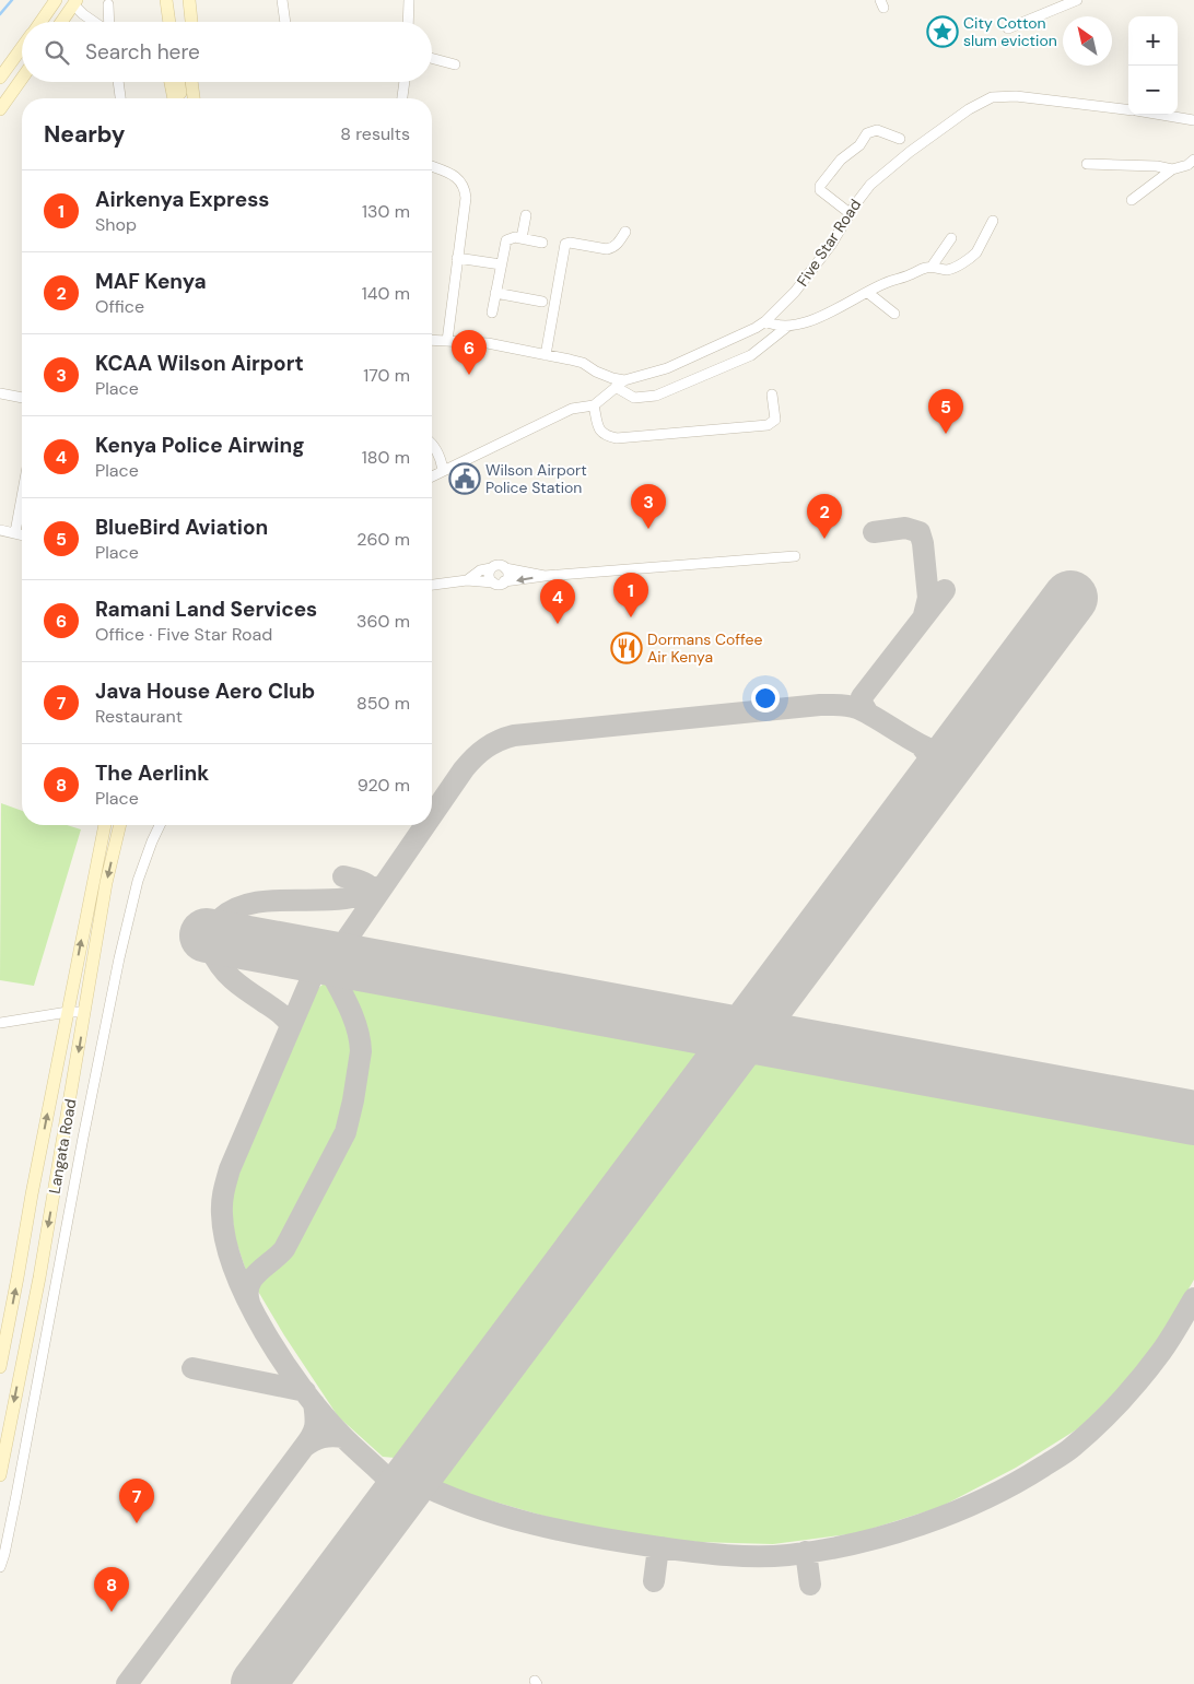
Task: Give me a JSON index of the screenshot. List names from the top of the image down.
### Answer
{
  "streets": {
    "main road": ["Langata Road"],
    "street": ["Five Star Road"]
  },
  "places": {
    "place": ["City Cotton slum eviction"],
    "public building": ["Wilson Airport Police Station"],
    "restaurant": ["Dormans Coffee Air Kenya"]
  },
  "north": "top left",
  "page": {
    "map_buttons": ["+", "−"],
    "search": "Search here",
    "heading": ["Nearby", "8 results"],
    "list": [
      {
        "mark": "1",
        "name": "Airkenya Express",
        "note": "Shop",
        "value": "130 m"
      },
      {
        "mark": "2",
        "name": "MAF Kenya",
        "note": "Office",
        "value": "140 m"
      },
      {
        "mark": "3",
        "name": "KCAA Wilson Airport",
        "note": "Place",
        "value": "170 m"
      },
      {
        "mark": "4",
        "name": "Kenya Police Airwing",
        "note": "Place",
        "value": "180 m"
      },
      {
        "mark": "5",
        "name": "BlueBird Aviation",
        "note": "Place",
        "value": "260 m"
      },
      {
        "mark": "6",
        "name": "Ramani Land Services",
        "note": "Office · Five Star Road",
        "value": "360 m"
      },
      {
        "mark": "7",
        "name": "Java House Aero Club",
        "note": "Restaurant",
        "value": "850 m"
      },
      {
        "mark": "8",
        "name": "The Aerlink",
        "note": "Place",
        "value": "920 m"
      }
    ],
    "pins": [
      "6",
      "5",
      "3",
      "2",
      "1",
      "4",
      "7",
      "8"
    ]
  }
}
